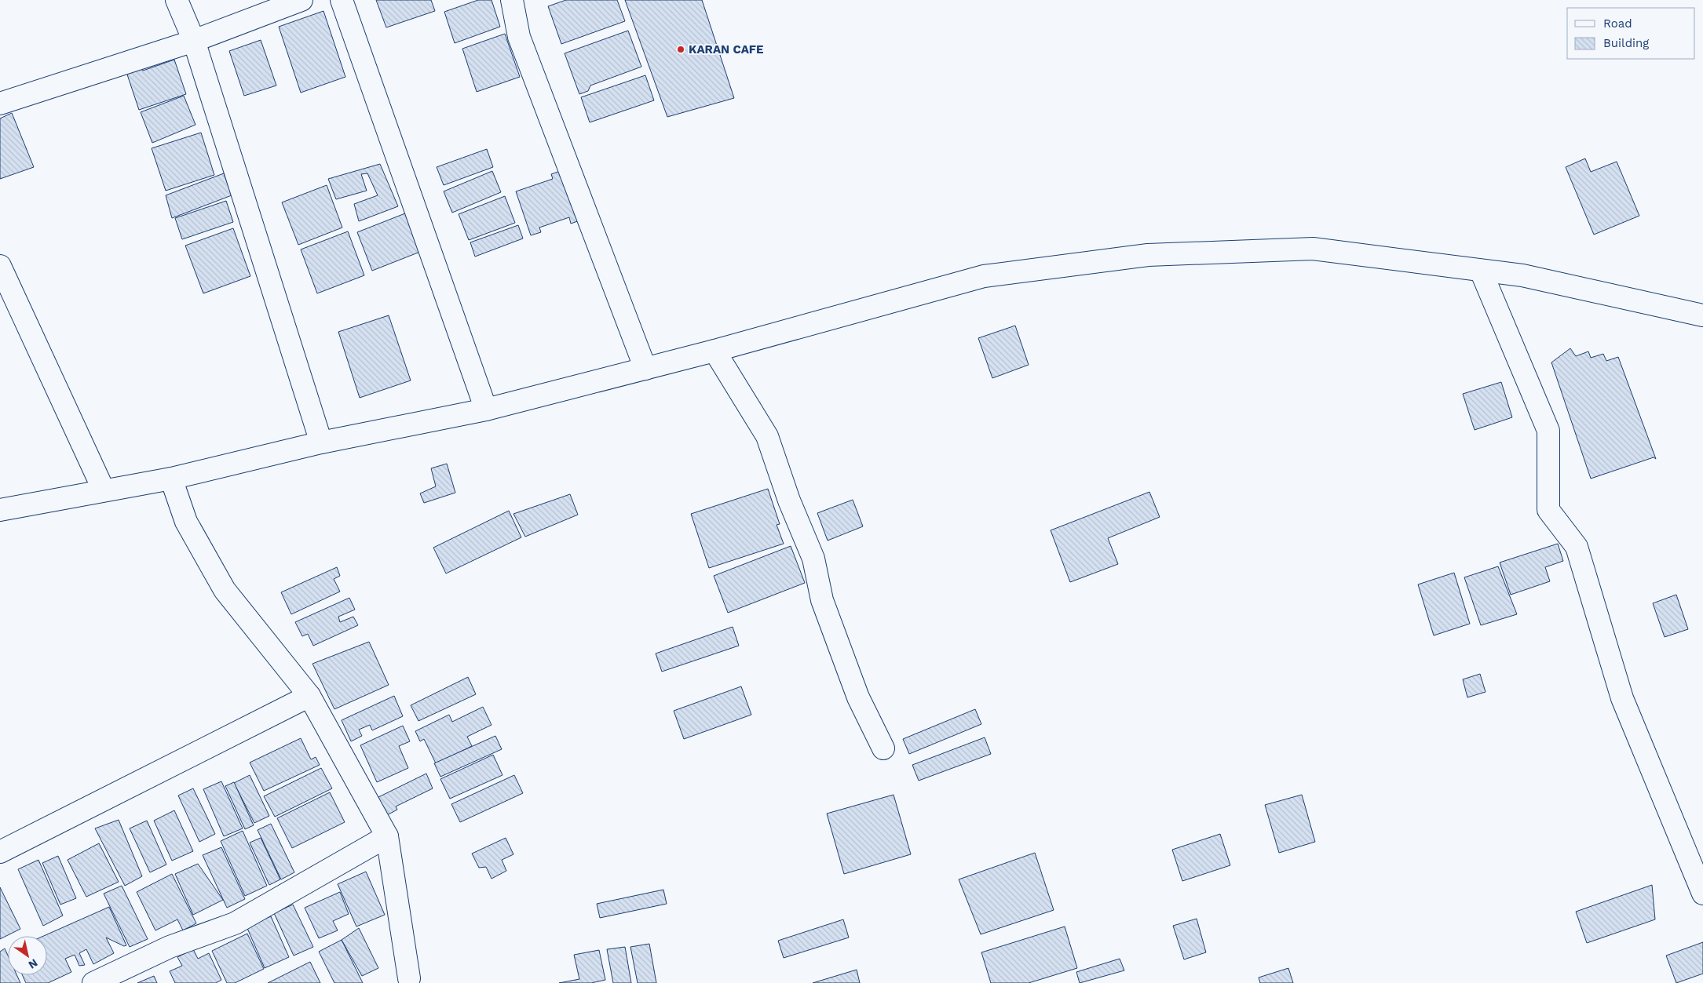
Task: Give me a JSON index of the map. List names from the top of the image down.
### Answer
{
  "places": ["KARAN CAFE"],
  "legend": ["Road", "Building"],
  "north": "bottom right"
}
